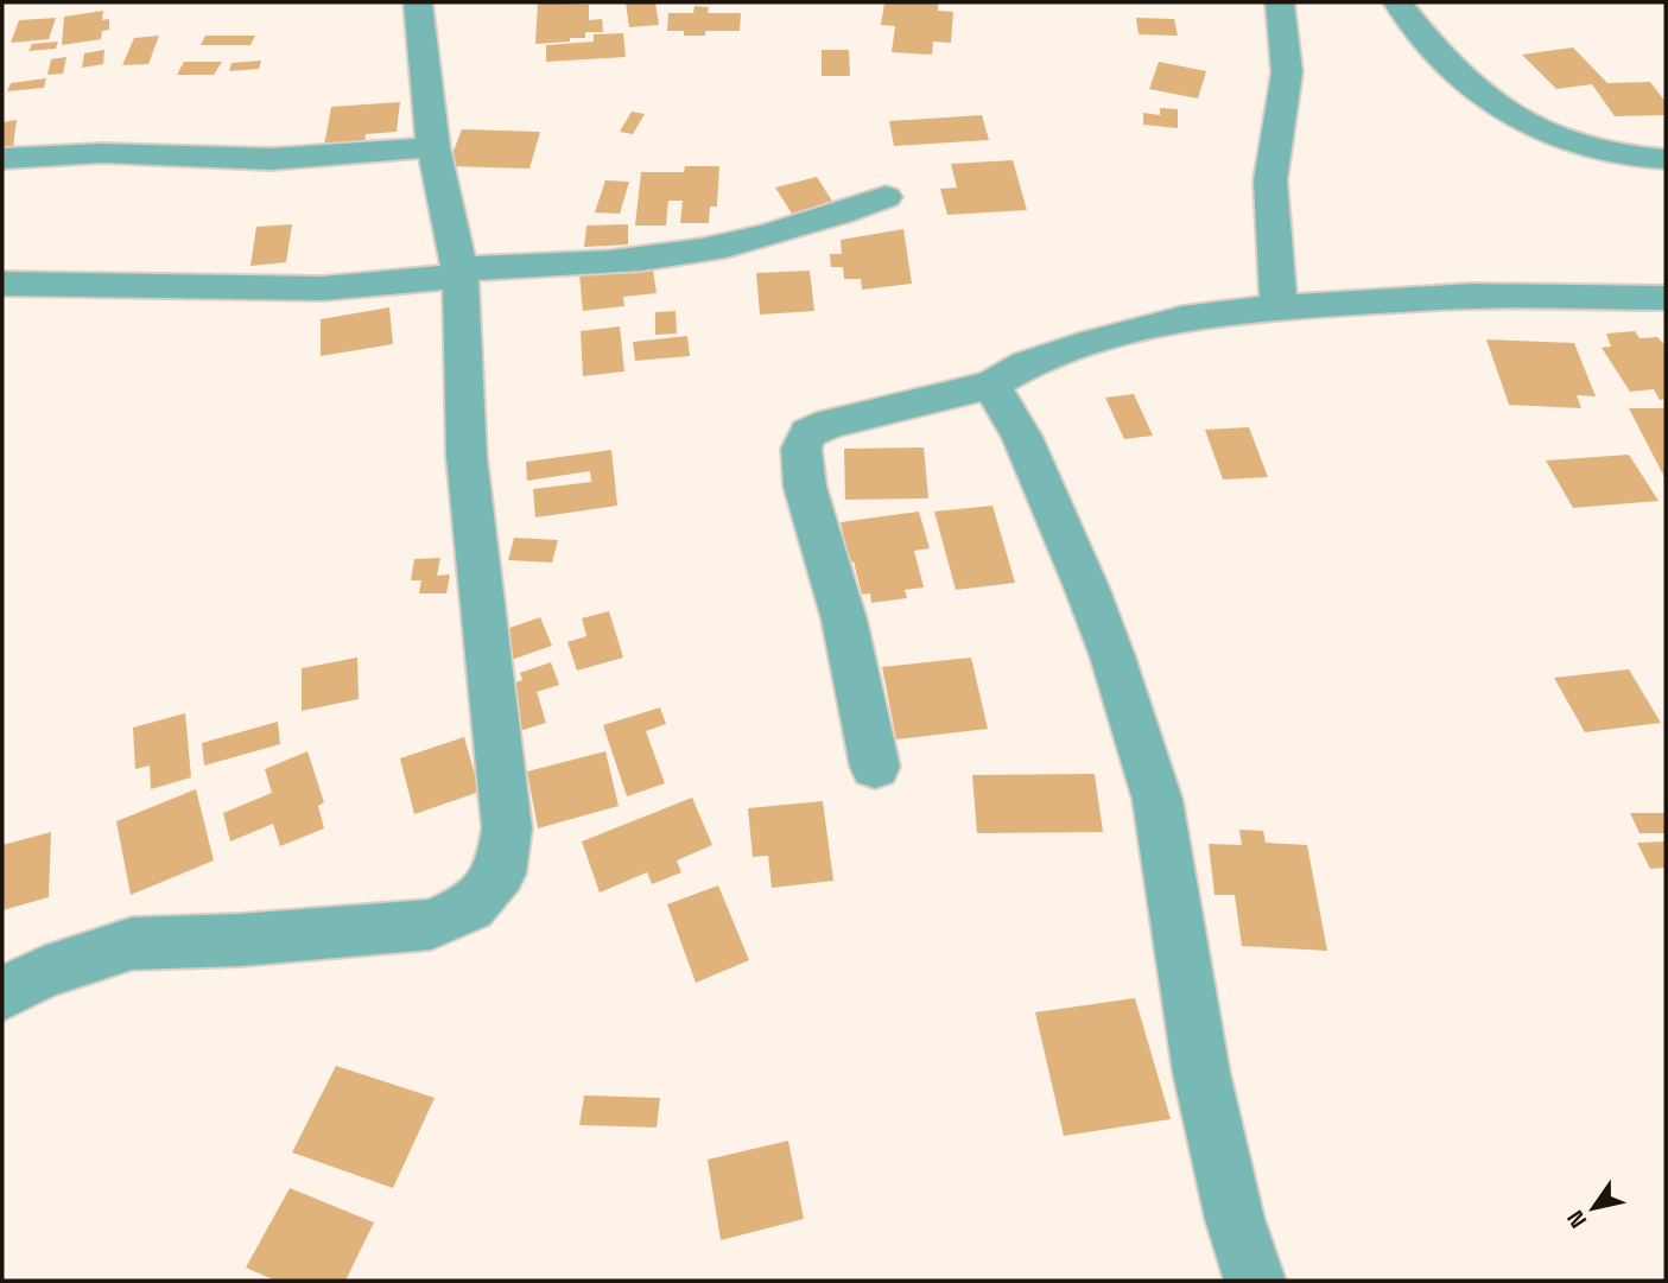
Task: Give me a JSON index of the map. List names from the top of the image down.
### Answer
{
  "north": "bottom left"
}
